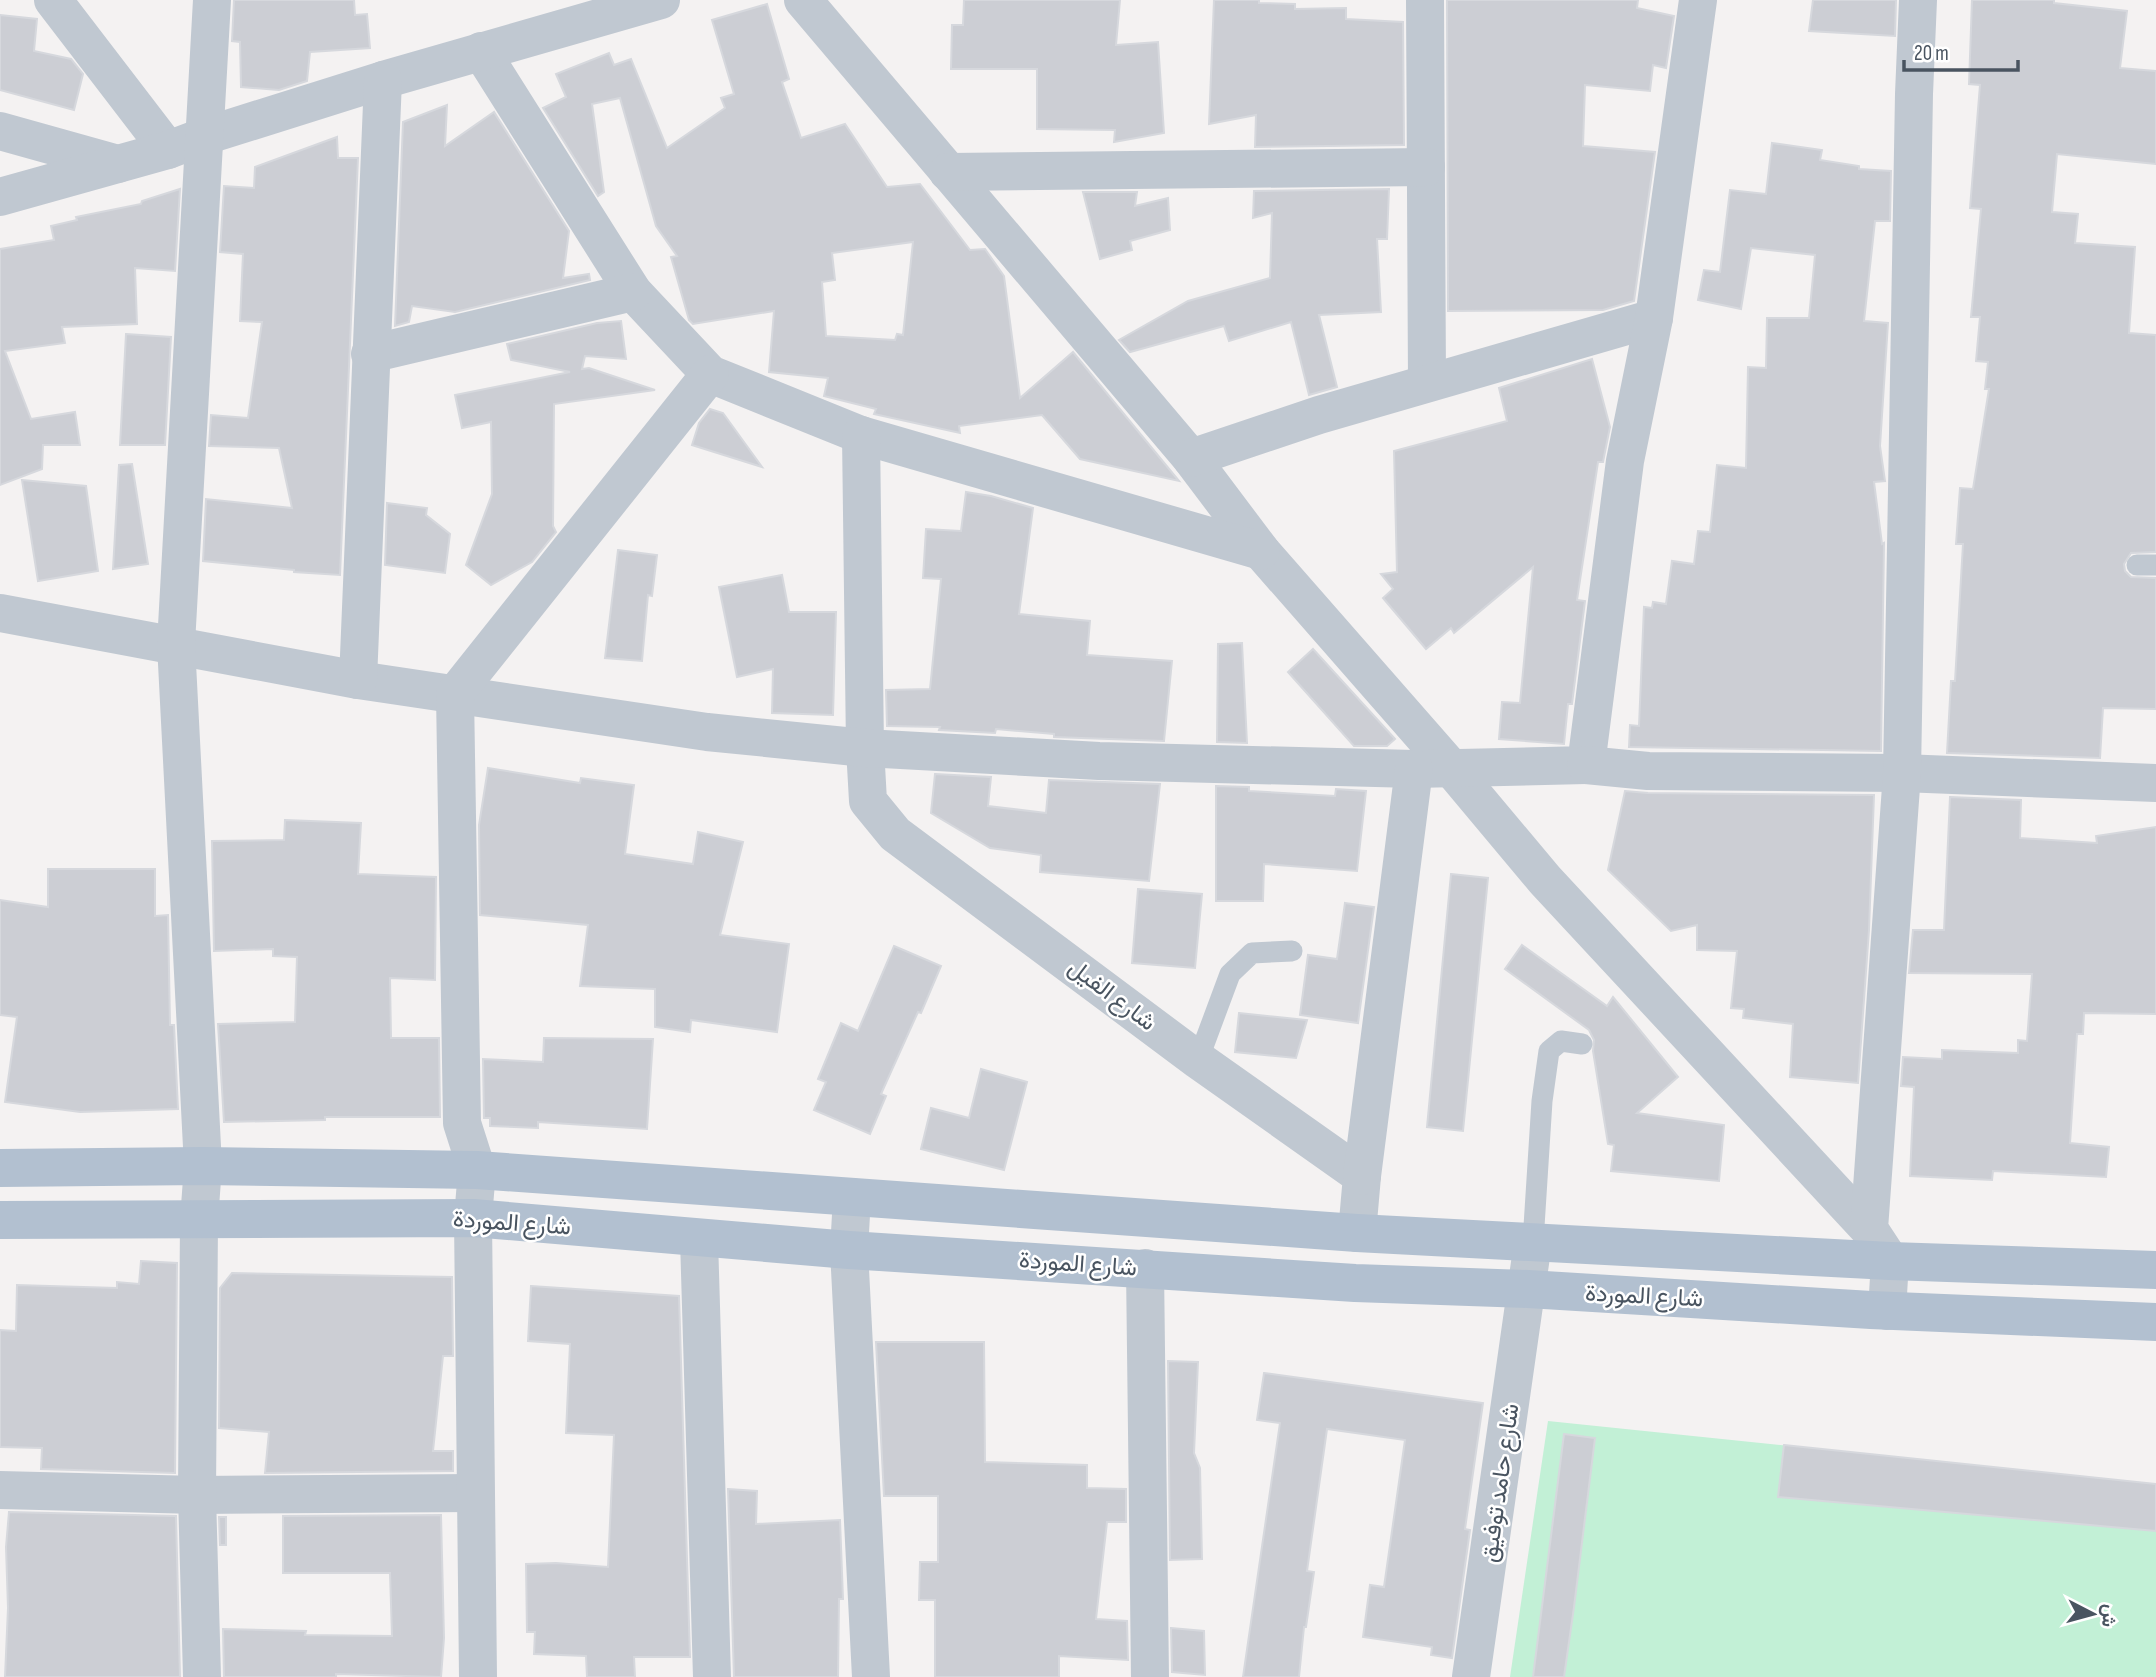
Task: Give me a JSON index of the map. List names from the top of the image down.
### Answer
{
  "streets": {
    "main road": ["شارع الموردة"],
    "street": ["شارع الفيل", "شارع حامد توفيق"]
  },
  "crossings": [
    ["شارع الموردة", "شارع حامد توفيق"]
  ],
  "scale_bar": "20 m",
  "north": "right"
}
